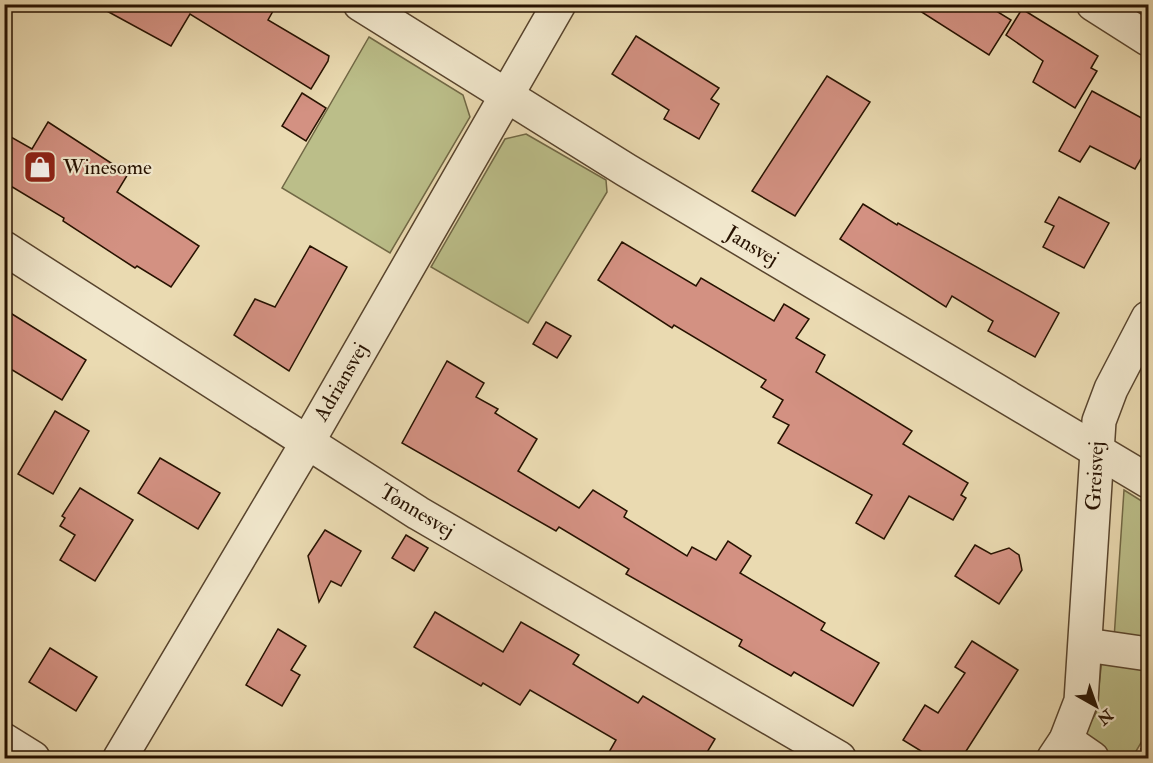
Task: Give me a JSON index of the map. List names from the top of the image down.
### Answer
{
  "streets": {
    "street": [
      "Jansvej",
      "Adriansvej",
      "Greisvej",
      "Tønnesvej"
    ]
  },
  "crossings": [
    ["Jansvej", "Adriansvej"],
    ["Jansvej", "Greisvej"],
    ["Adriansvej", "Tønnesvej"]
  ],
  "places": {
    "shop": ["Winesome"]
  },
  "north": "bottom right"
}
